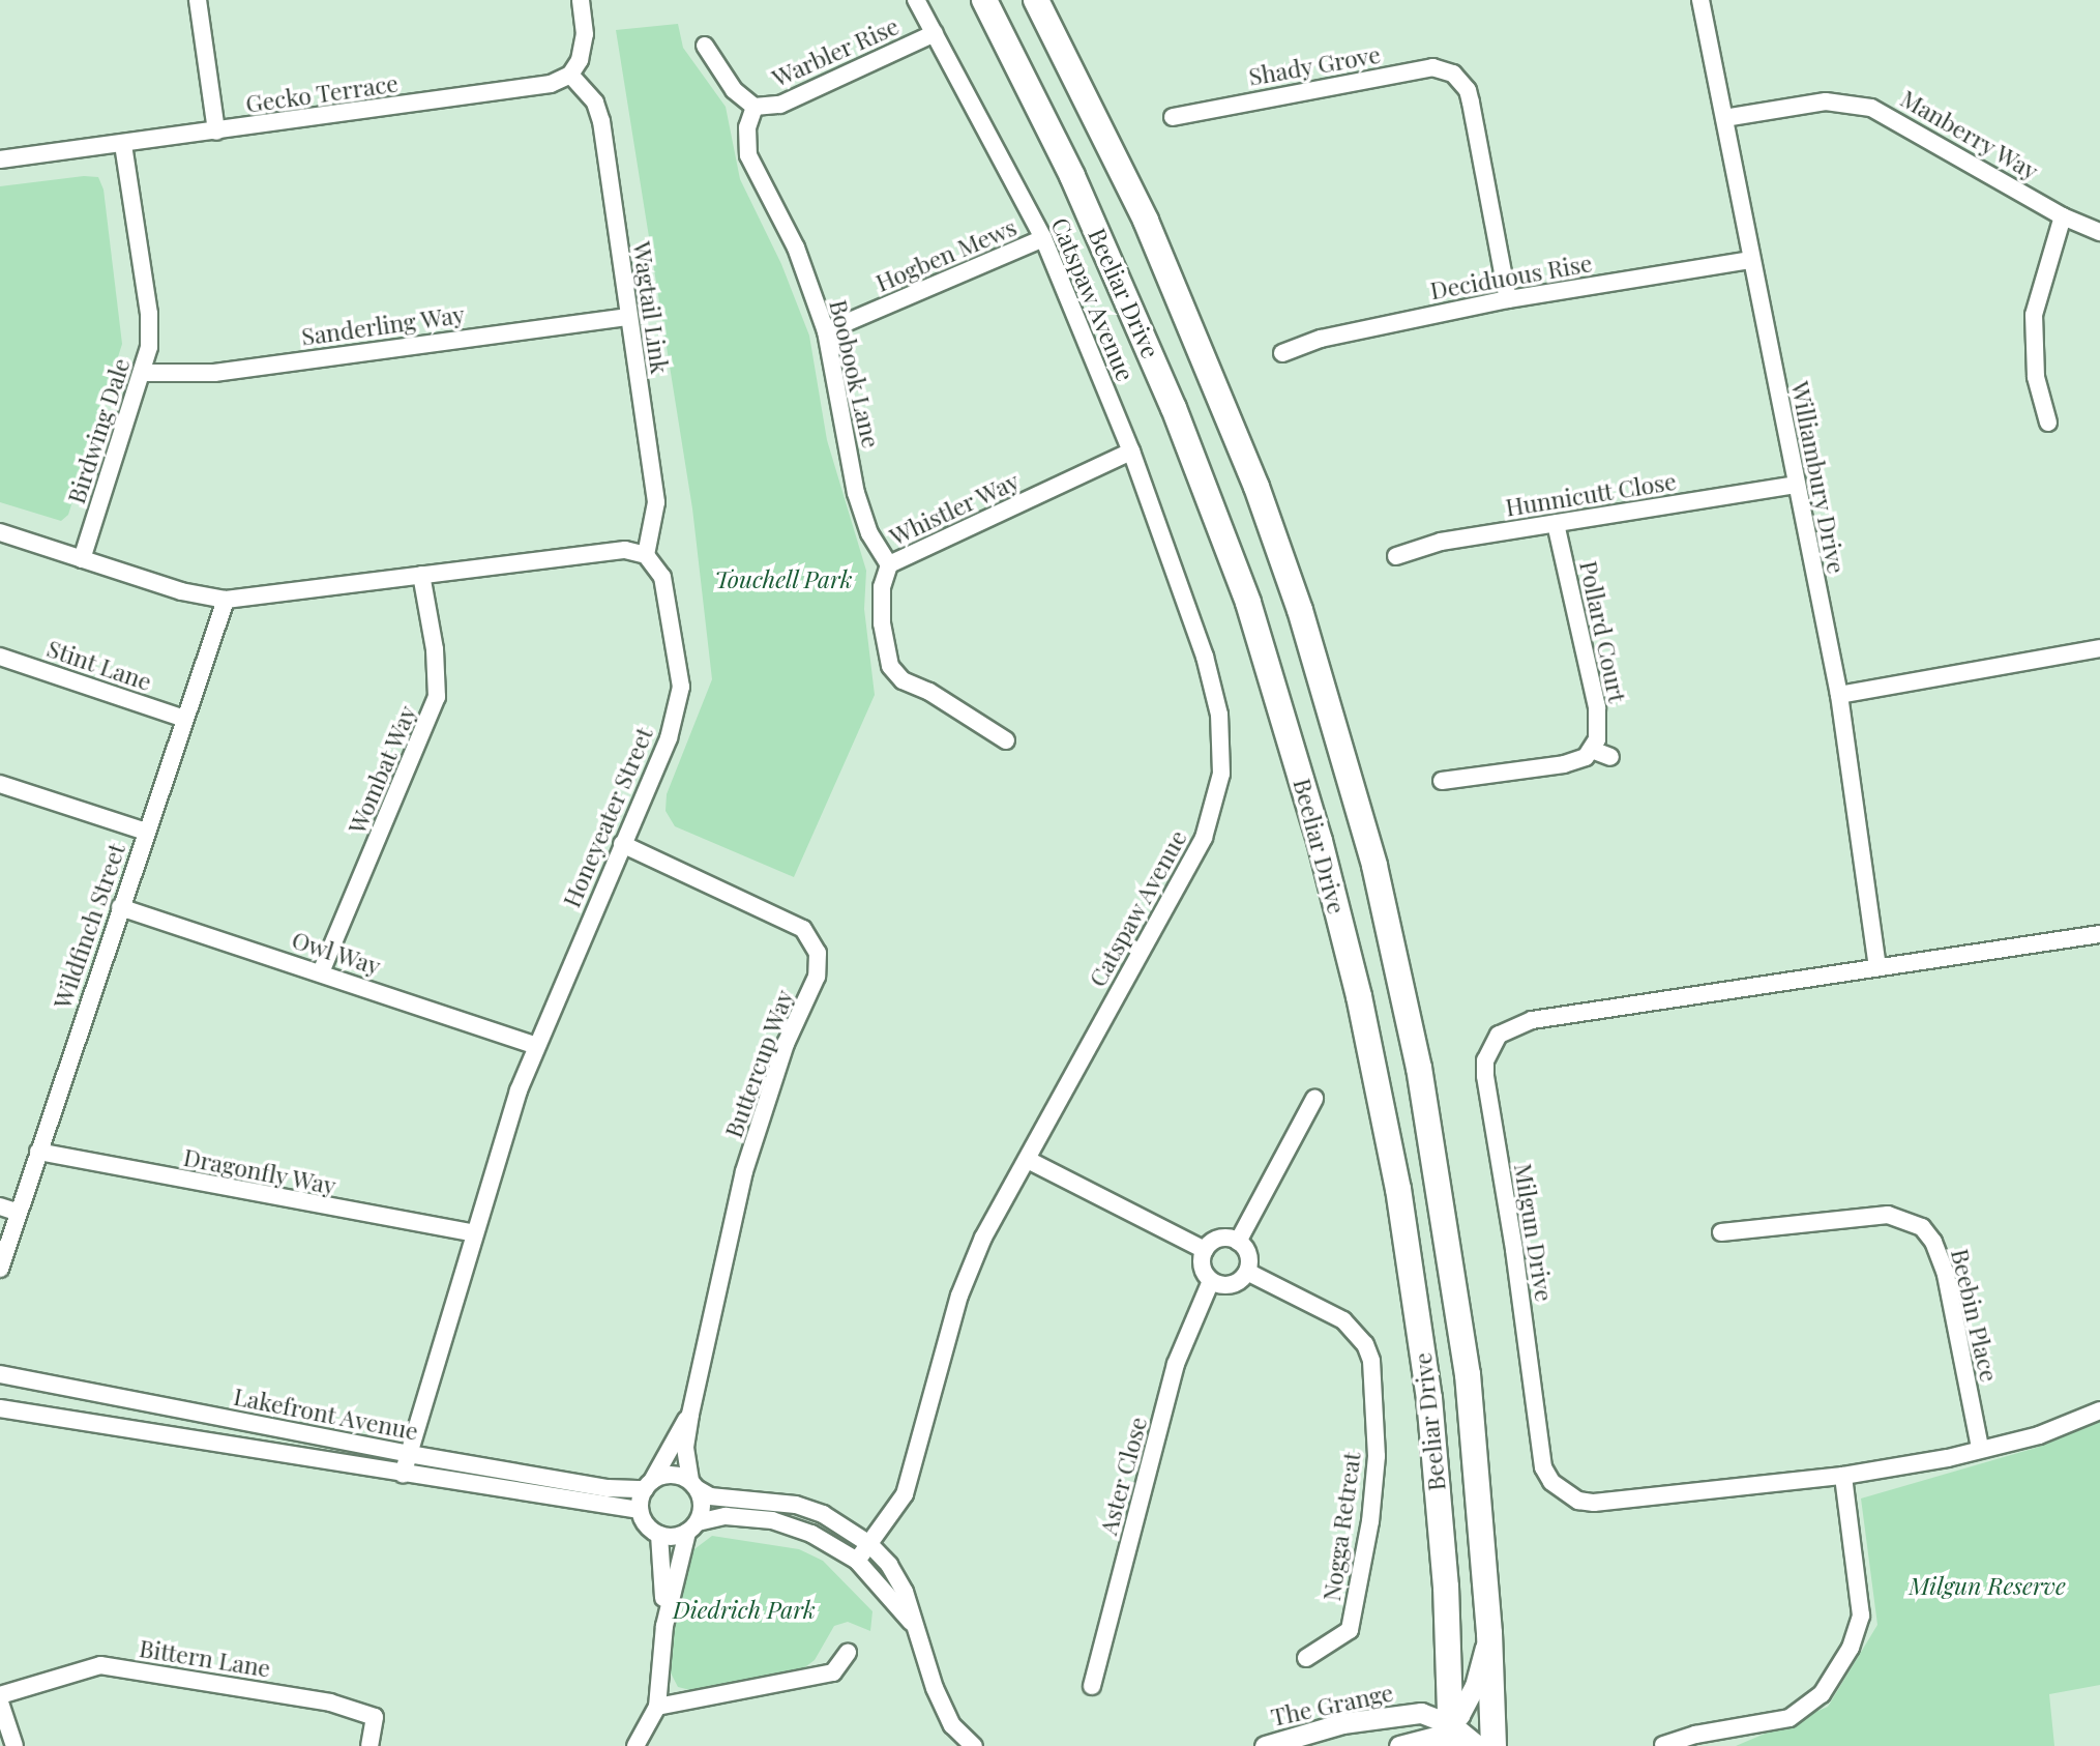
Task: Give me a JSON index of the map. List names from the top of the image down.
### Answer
{
  "streets": {
    "highway": ["Beeliar Drive"],
    "street": [
      "Warbler Rise",
      "Shady Grove",
      "Gecko Terrace",
      "Manberry Way",
      "Hogben Mews",
      "Deciduous Rise",
      "Catspaw Avenue",
      "Wagtail Link",
      "Sanderling Way",
      "Boobook Lane",
      "Birdwing Dale",
      "Williambury Drive",
      "Hunnicutt Close",
      "Whistler Way",
      "Pollard Court",
      "Stint Lane",
      "Wombat Way",
      "Honeyeater Street",
      "Wildfinch Street",
      "Owl Way",
      "Buttercup Way",
      "Dragonfly Way",
      "Milgun Drive",
      "Beebin Place",
      "Lakefront Avenue",
      "Aster Close",
      "Nogga Retreat",
      "Bittern Lane",
      "The Grange"
    ]
  },
  "crossings": [
    ["Warbler Rise", "Catspaw Avenue"],
    ["Warbler Rise", "Boobook Lane"],
    ["Shady Grove", "Deciduous Rise"],
    ["Gecko Terrace", "Wagtail Link"],
    ["Gecko Terrace", "Birdwing Dale"],
    ["Manberry Way", "Williambury Drive"],
    ["Hogben Mews", "Catspaw Avenue"],
    ["Hogben Mews", "Boobook Lane"],
    ["Deciduous Rise", "Williambury Drive"],
    ["Beeliar Drive", "The Grange"],
    ["Catspaw Avenue", "Whistler Way"],
    ["Wagtail Link", "Sanderling Way"],
    ["Wagtail Link", "Honeyeater Street"],
    ["Sanderling Way", "Birdwing Dale"],
    ["Boobook Lane", "Whistler Way"],
    ["Williambury Drive", "Hunnicutt Close"],
    ["Williambury Drive", "Milgun Drive"],
    ["Hunnicutt Close", "Pollard Court"],
    ["Stint Lane", "Wildfinch Street"],
    ["Wombat Way", "Owl Way"],
    ["Honeyeater Street", "Owl Way"],
    ["Honeyeater Street", "Buttercup Way"],
    ["Honeyeater Street", "Dragonfly Way"],
    ["Honeyeater Street", "Lakefront Avenue"],
    ["Wildfinch Street", "Owl Way"],
    ["Wildfinch Street", "Dragonfly Way"],
    ["Buttercup Way", "Lakefront Avenue"],
    ["Milgun Drive", "Beebin Place"],
    ["Aster Close", "Nogga Retreat"]
  ],
  "parks": ["Touchell Park", "Milgun Reserve", "Diedrich Park"]
}
